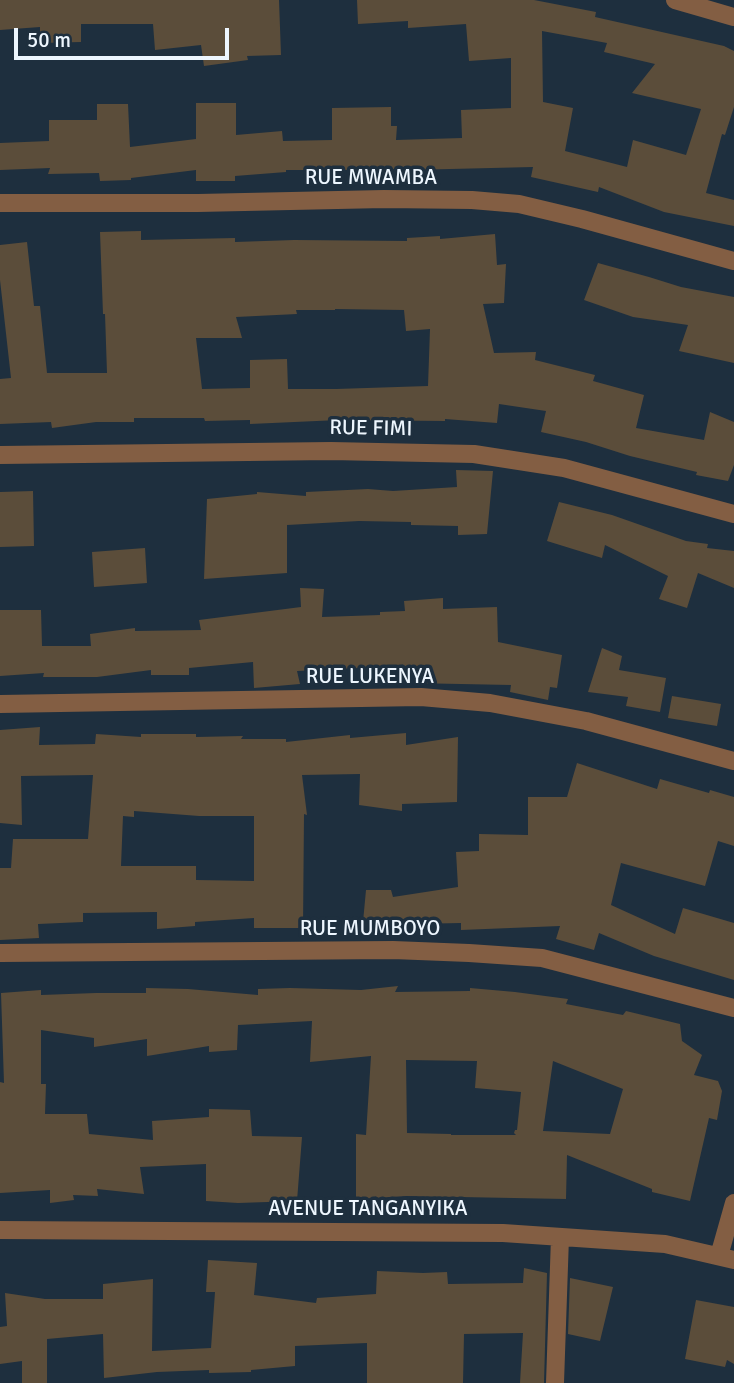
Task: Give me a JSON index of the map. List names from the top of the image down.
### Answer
{
  "streets": {
    "street": [
      "RUE MWAMBA",
      "RUE FIMI",
      "RUE LUKENYA",
      "RUE MUMBOYO",
      "AVENUE TANGANYIKA"
    ]
  },
  "scale_bar": "50 m"
}
